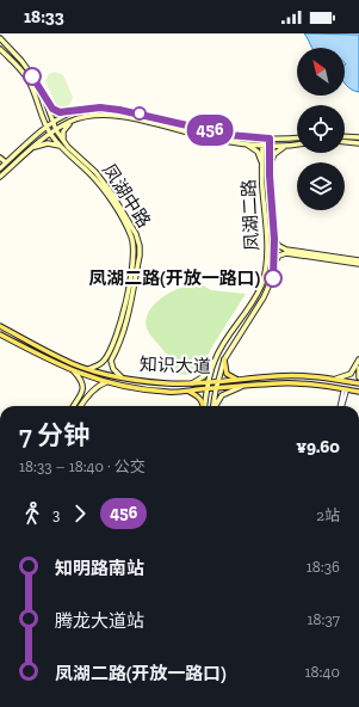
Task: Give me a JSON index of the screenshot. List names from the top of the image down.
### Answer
{
  "streets": {
    "main road": ["知识大道"],
    "street": ["凤湖中路", "凤湖二路"]
  },
  "crossings": [
    ["凤湖二路", "知识大道"]
  ],
  "places": ["凤湖二路(开放一路口)"],
  "lines": ["bus line 456"],
  "north": "top left",
  "page": {
    "status": "18:33",
    "on_map": "456",
    "heading": ["7 分钟", "18:33 – 18:40 · 公交", "¥9.60"],
    "legs": ["3", "456", "2站"],
    "list": [
      {
        "name": "知明路南站",
        "value": "18:36"
      },
      {
        "name": "腾龙大道站",
        "value": "18:37"
      },
      {
        "name": "凤湖二路(开放一路口)",
        "value": "18:40"
      }
    ]
  }
}
